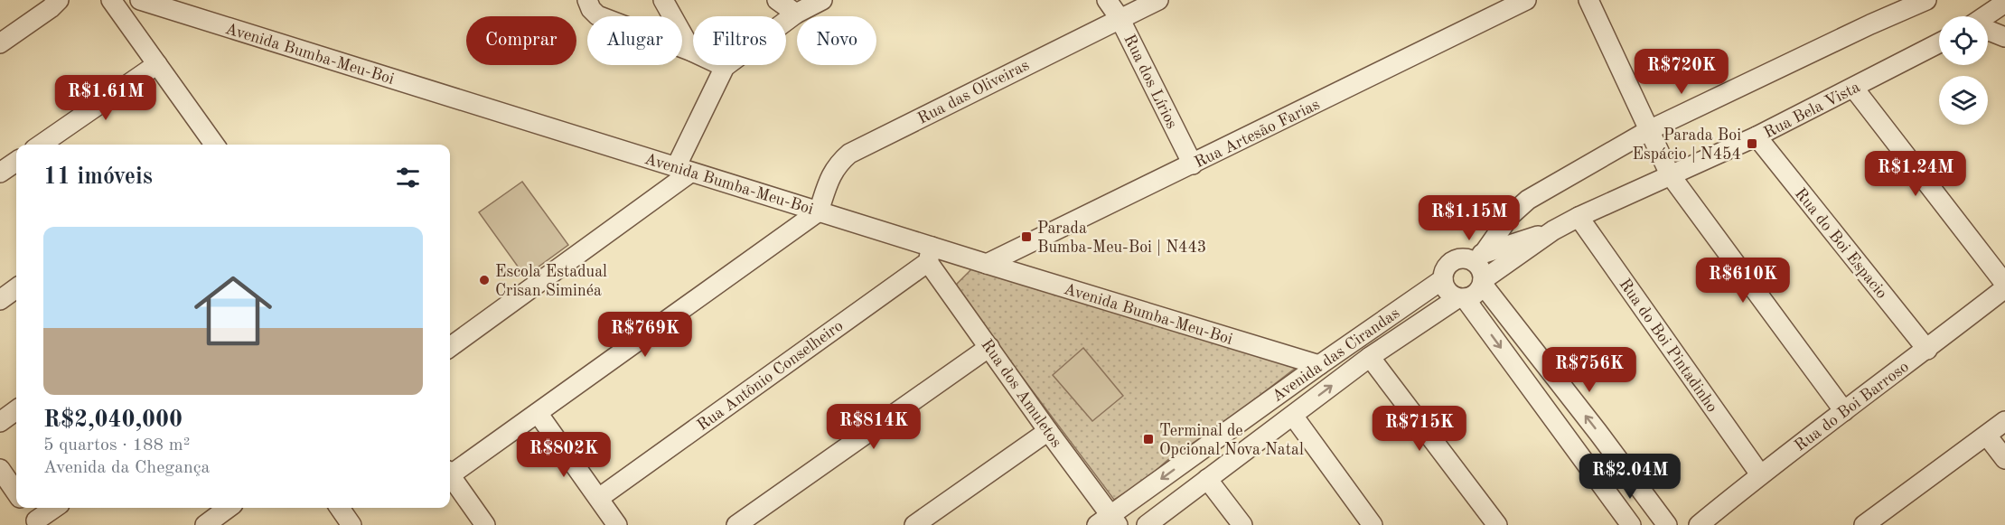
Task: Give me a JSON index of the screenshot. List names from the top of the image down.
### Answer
{
  "streets": {
    "street": [
      "Avenida Bumba-Meu-Boi",
      "Rua dos Lírios",
      "Rua das Oliveiras",
      "Rua Bela Vista",
      "Rua Artesão Farias",
      "Rua do Boi Espacio",
      "Rua do Boi Pintadinho",
      "Avenida das Cirandas",
      "Rua Antônio Conselheiro",
      "Rua dos Amuletos",
      "Rua do Boi Barroso"
    ]
  },
  "crossings": [
    ["Avenida Bumba-Meu-Boi", "Rua das Oliveiras"],
    ["Avenida Bumba-Meu-Boi", "Rua Artesão Farias"],
    ["Avenida Bumba-Meu-Boi", "Avenida das Cirandas"],
    ["Avenida Bumba-Meu-Boi", "Rua Antônio Conselheiro"],
    ["Avenida Bumba-Meu-Boi", "Rua dos Amuletos"],
    ["Rua dos Lírios", "Rua das Oliveiras"],
    ["Rua dos Lírios", "Rua Artesão Farias"],
    ["Rua Bela Vista", "Rua do Boi Espacio"],
    ["Rua Bela Vista", "Rua do Boi Pintadinho"],
    ["Rua do Boi Espacio", "Rua do Boi Barroso"],
    ["Rua do Boi Pintadinho", "Rua do Boi Barroso"],
    ["Avenida das Cirandas", "Rua dos Amuletos"],
    ["Rua Antônio Conselheiro", "Rua dos Amuletos"]
  ],
  "places": {
    "transit": ["Parada Boi Espácio | N454", "Parada Bumba-Meu-Boi | N443", "Terminal de Opcional Nova Natal"],
    "other": ["Escola Estadual Crisan Siminéa"]
  },
  "page": {
    "chip": [
      "Comprar",
      "Alugar",
      "Filtros",
      "Novo"
    ],
    "price": [
      "R$720K",
      "R$1.61M",
      "R$1.24M",
      "R$1.15M",
      "R$610K",
      "R$769K",
      "R$756K",
      "R$814K",
      "R$715K",
      "R$802K",
      "R$2.04M"
    ],
    "heading": "11 imóveis",
    "list": [
      {
        "name": "R$2,040,000",
        "note": "5 quartos · 188 m² · Avenida da Chegança"
      }
    ]
  }
}
